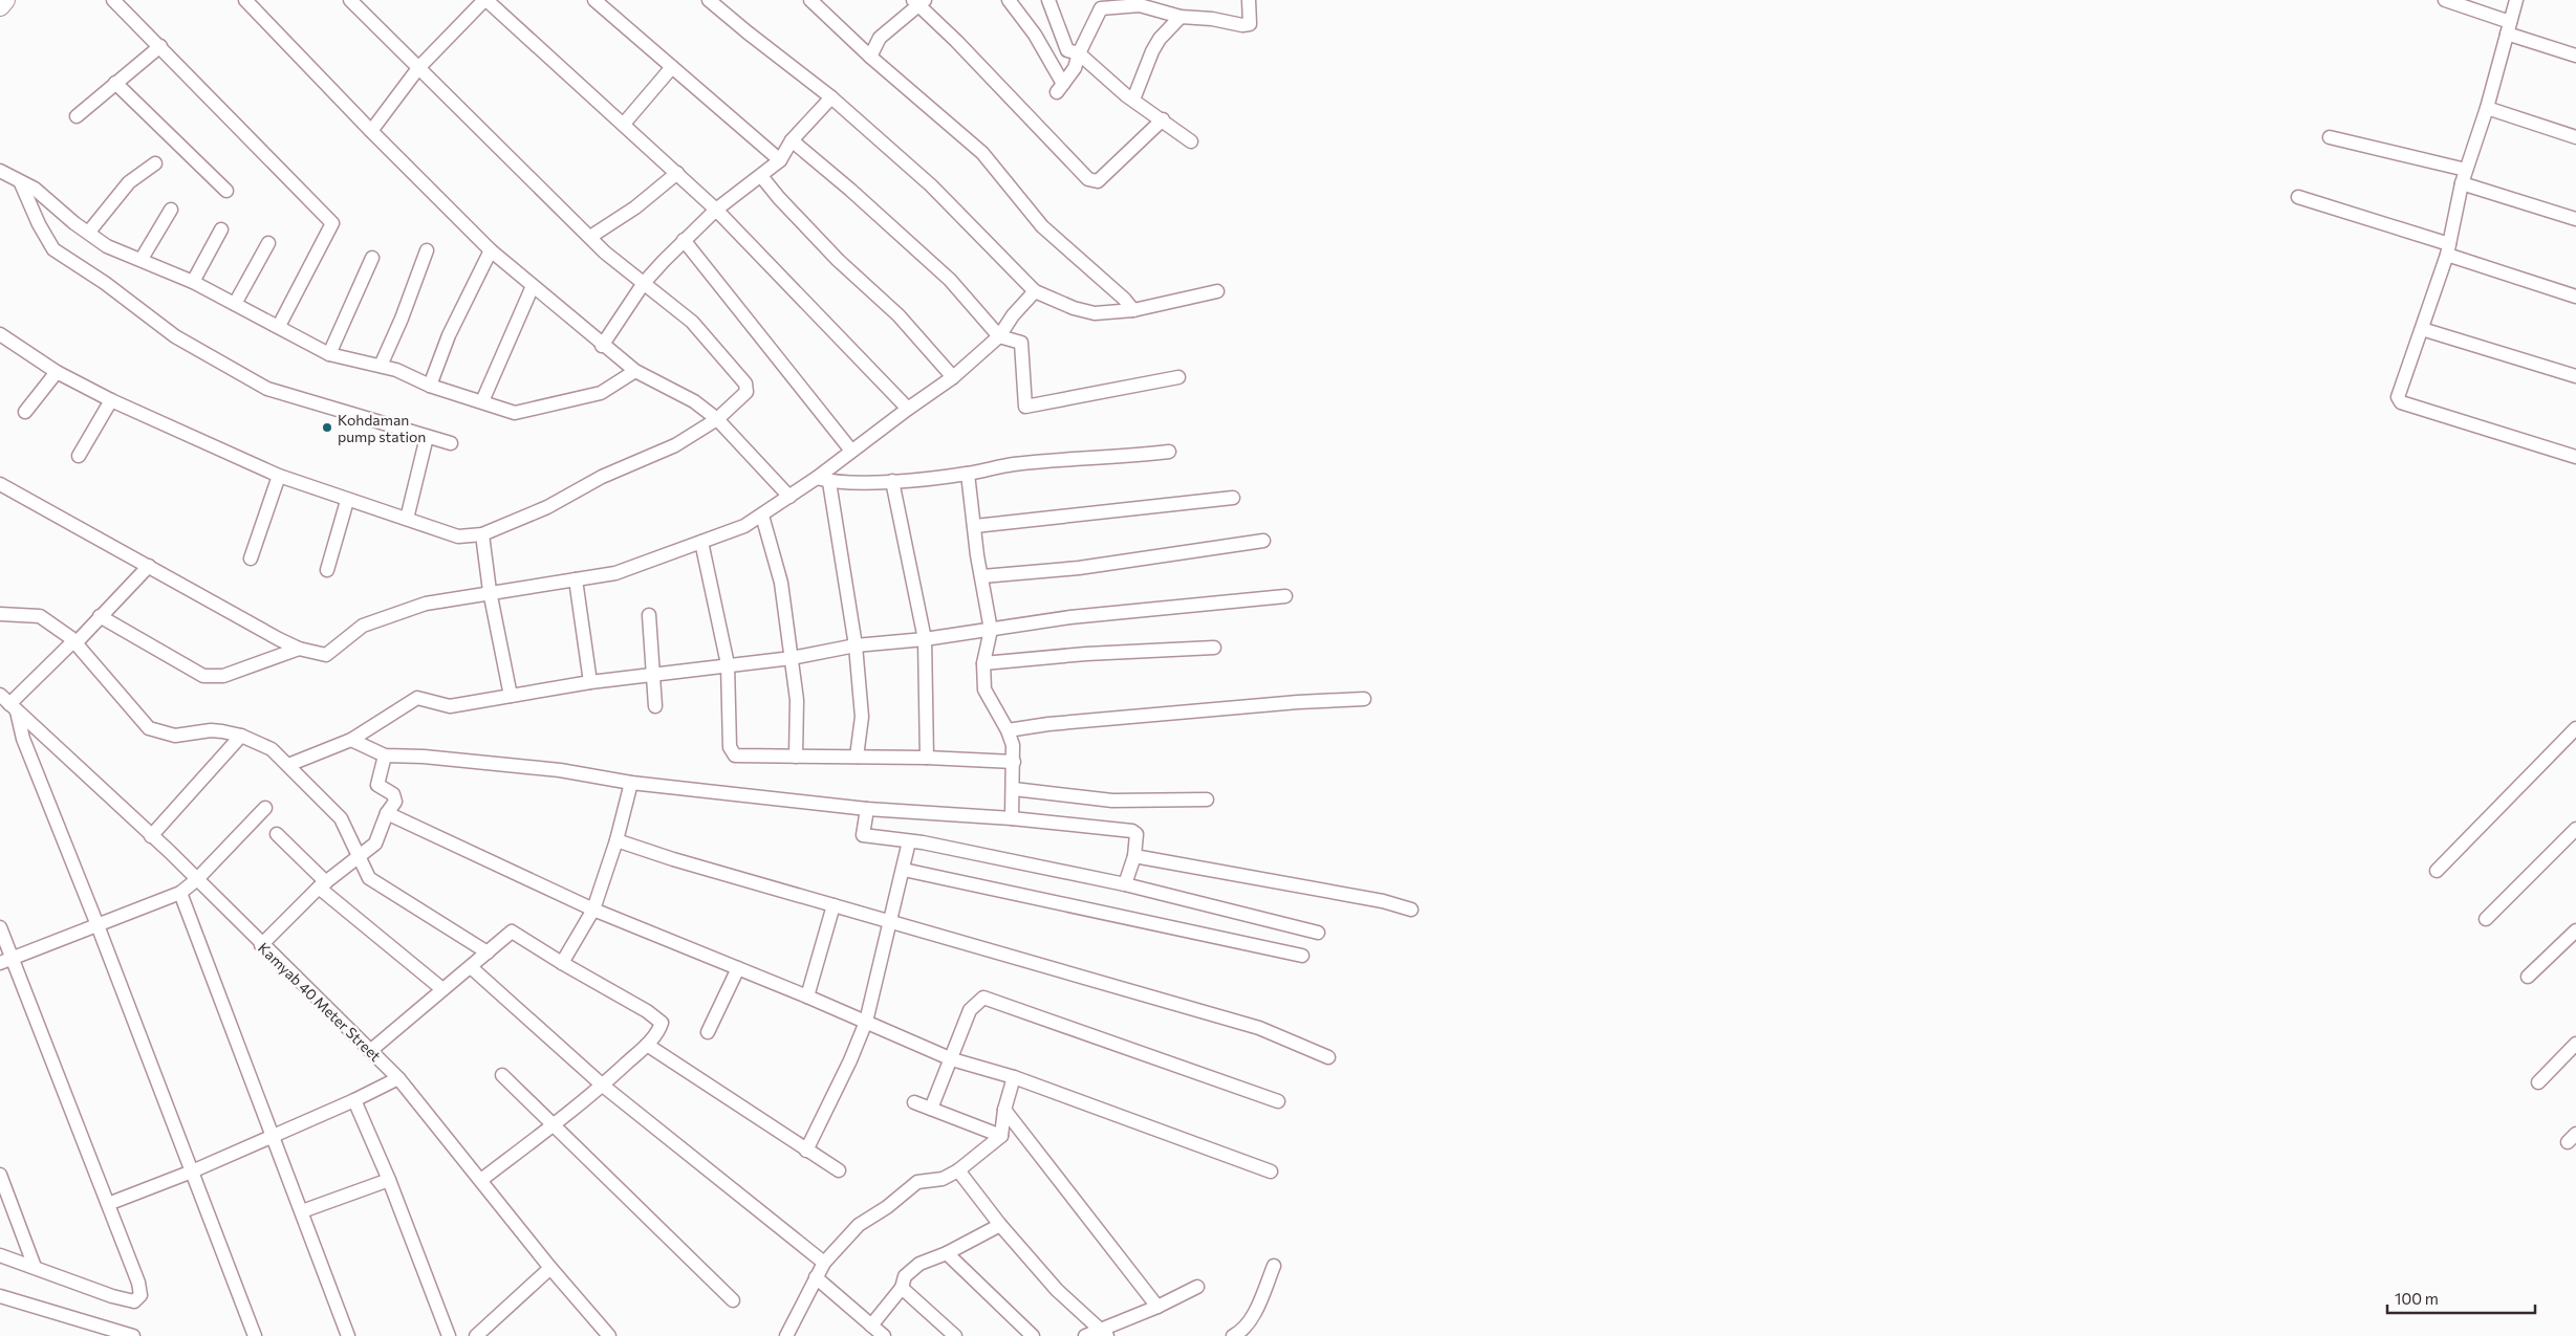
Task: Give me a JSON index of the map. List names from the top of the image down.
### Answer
{
  "streets": {
    "street": ["Kamyab 40 Meter Street"]
  },
  "places": ["Kohdaman pump station"],
  "scale_bar": "100 m"
}
